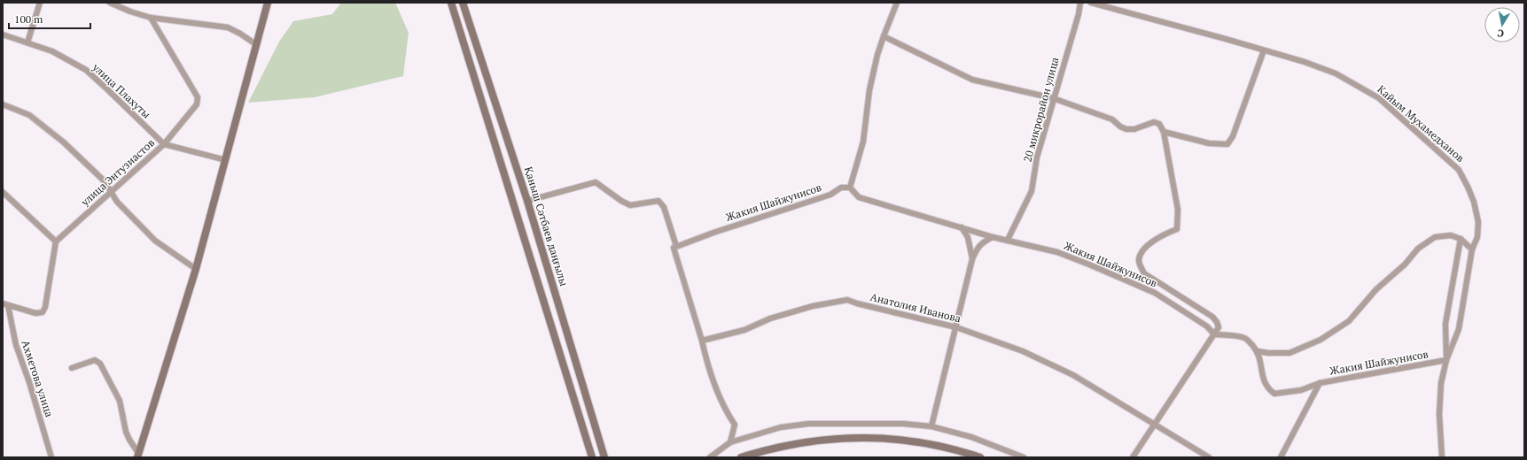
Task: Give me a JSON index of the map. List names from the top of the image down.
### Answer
{
  "streets": {
    "main road": ["Қаныш Сәтбаев даңғылы"],
    "street": [
      "улица Плахуты",
      "20 микрорайон улица",
      "Кайым Мухамедханов",
      "улица Энтузиастов",
      "Жакия Шайжунисов",
      "Анатолия Иванова",
      "Ахметова улица"
    ]
  },
  "crossings": [
    ["улица Плахуты", "улица Энтузиастов"],
    ["20 микрорайон улица", "Жакия Шайжунисов"]
  ],
  "scale_bar": "100 m",
  "north": "bottom"
}
